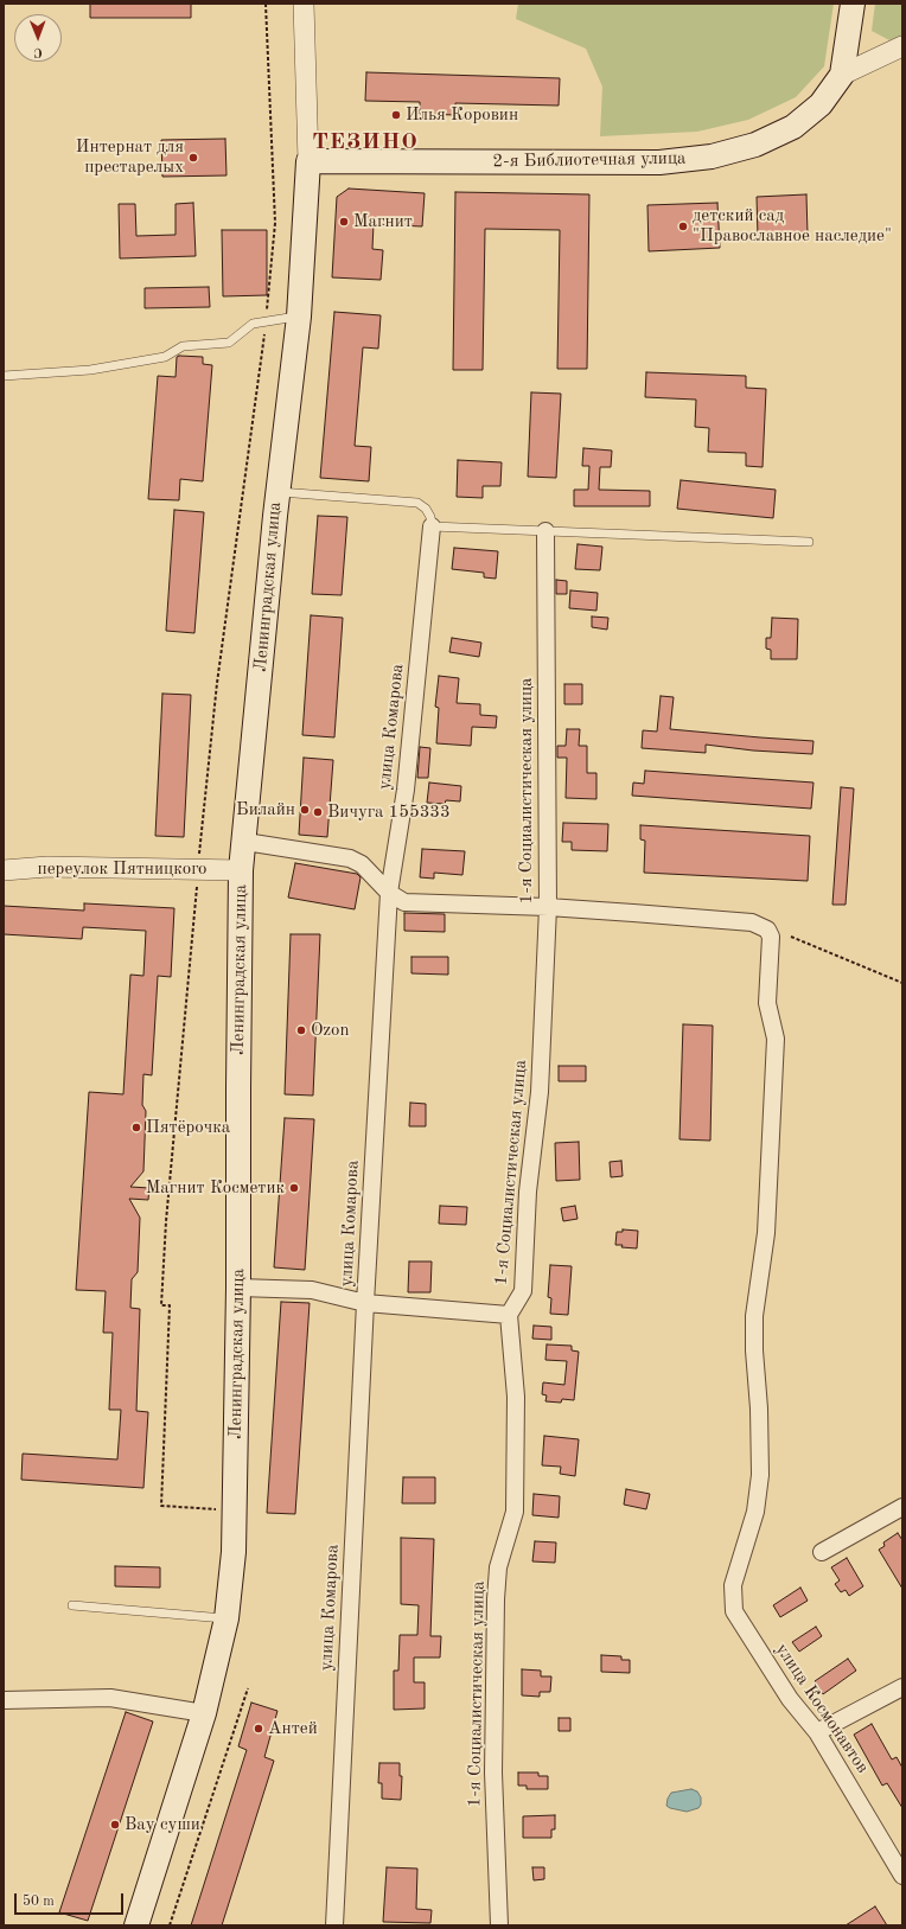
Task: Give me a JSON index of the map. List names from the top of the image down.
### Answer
{
  "streets": {
    "main road": ["2-я Библиотечная улица", "Ленинградская улица"],
    "street": [
      "улица Комарова",
      "1-я Социалистическая улица",
      "переулок Пятницкого",
      "улица Космонавтов"
    ]
  },
  "crossings": [
    ["2-я Библиотечная улица", "Ленинградская улица"],
    ["Ленинградская улица", "переулок Пятницкого"],
    ["1-я Социалистическая улица", "улица Космонавтов"]
  ],
  "districts": ["ТЕЗИНО"],
  "places": [
    "Илья Коровин",
    "Интернат для престарелых",
    "Магнит",
    "детский сад \"Православное наследие\"",
    "Билайн",
    "Вичуга 155333",
    "Ozon",
    "Пятёрочка",
    "Магнит Косметик",
    "Антей",
    "Вау суши"
  ],
  "scale_bar": "50 m",
  "north": "bottom"
}
